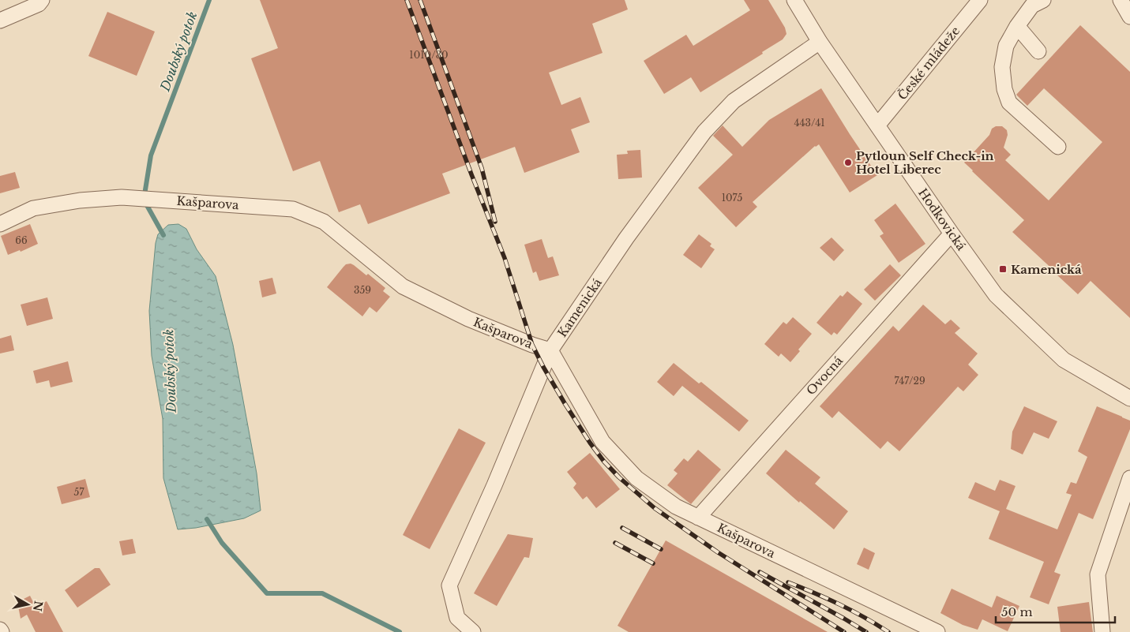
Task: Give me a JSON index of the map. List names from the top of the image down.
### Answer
{
  "streets": {
    "street": [
      "České mládeže",
      "Kašparova",
      "Hodkovická",
      "Kamenická",
      "Ovocná"
    ]
  },
  "crossings": [
    ["České mládeže", "Hodkovická"],
    ["Kašparova", "Kamenická"],
    ["Kašparova", "Ovocná"],
    ["Hodkovická", "Kamenická"],
    ["Hodkovická", "Ovocná"]
  ],
  "water": ["Doubský potok"],
  "places": {
    "other": ["Pytloun Self Check-in Hotel Liberec"],
    "transit": ["Kamenická"]
  },
  "house_numbers": [
    "1010/30",
    "443/41",
    "1075",
    "66",
    "359",
    "747/29",
    "57"
  ],
  "scale_bar": "50 m",
  "north": "right"
}
